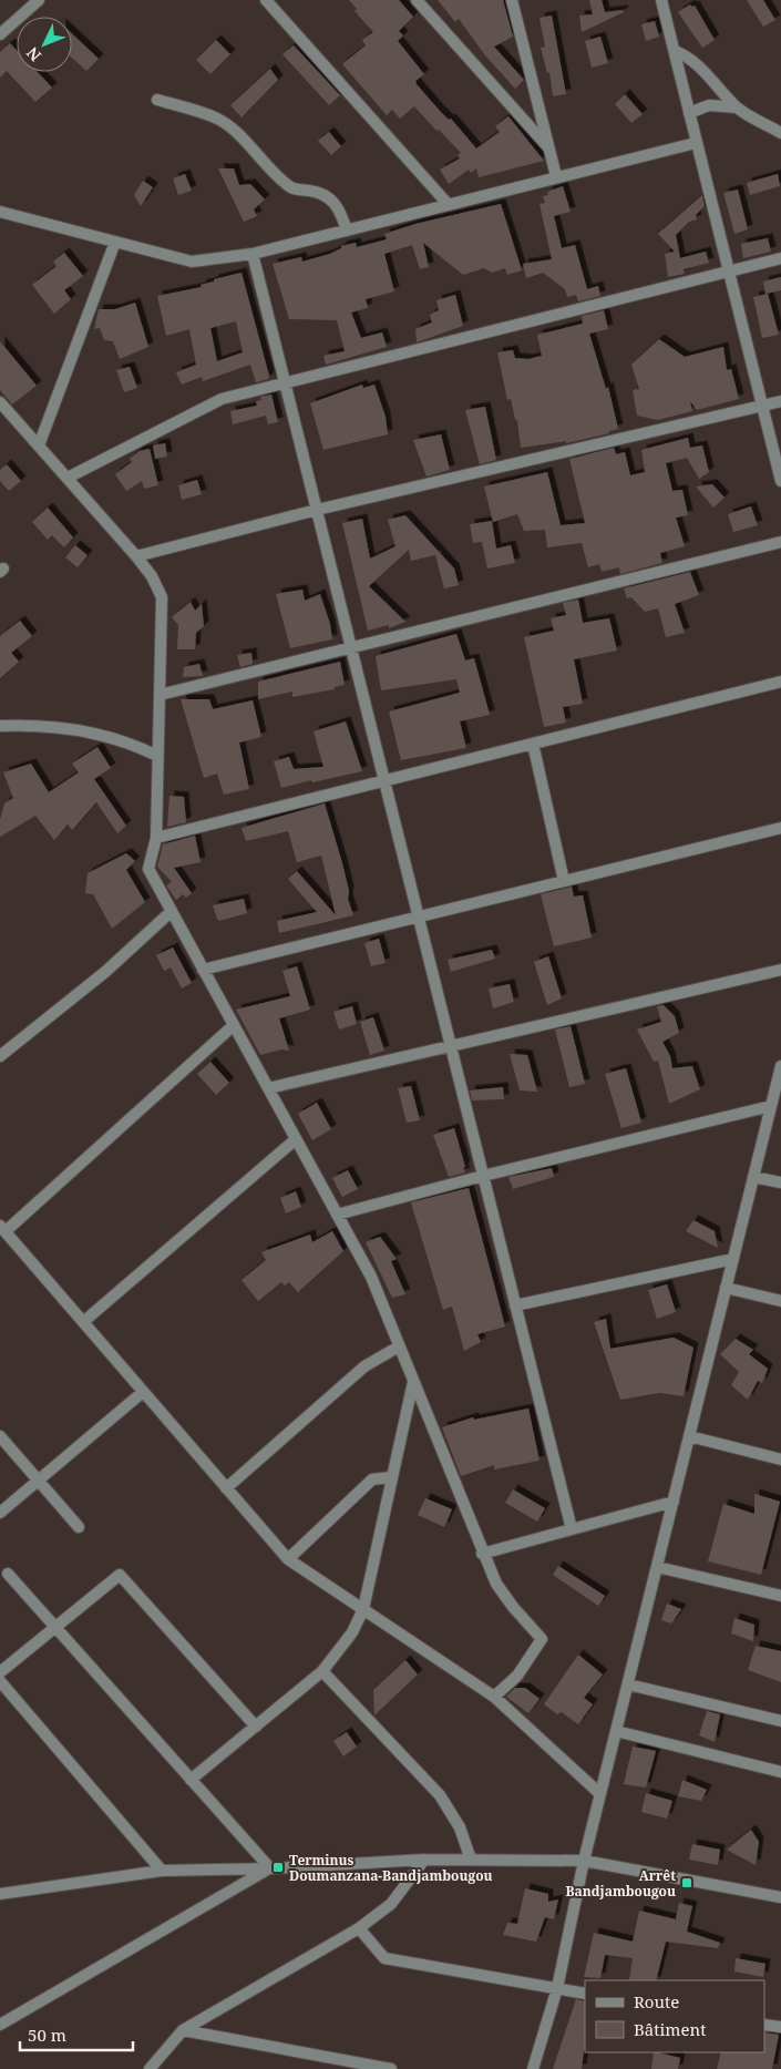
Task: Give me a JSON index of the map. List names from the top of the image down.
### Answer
{
  "places": {
    "transit": ["Terminus Doumanzana-Bandjambougou", "Arrêt Bandjambougou"]
  },
  "legend": ["Route", "Bâtiment"],
  "scale_bar": "50 m",
  "north": "bottom left"
}
